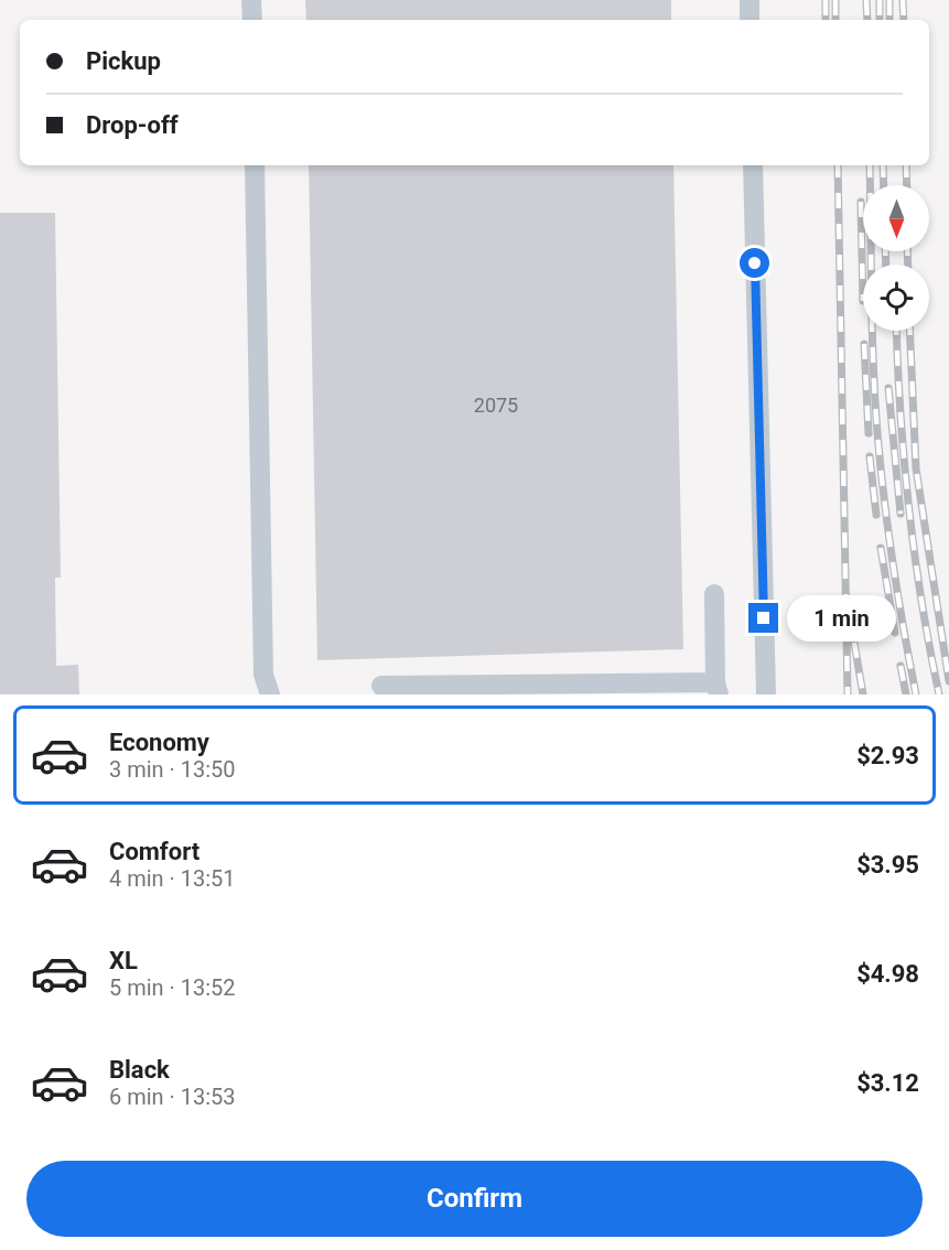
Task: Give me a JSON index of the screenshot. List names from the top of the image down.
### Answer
{
  "house_numbers": ["2075"],
  "north": "bottom",
  "page": {
    "banner": ["Pickup", "Drop-off"],
    "bubble": "1 min",
    "list": [
      {
        "name": "Economy",
        "note": "3 min · 13:50",
        "value": "$2.93"
      },
      {
        "name": "Comfort",
        "note": "4 min · 13:51",
        "value": "$3.95"
      },
      {
        "name": "XL",
        "note": "5 min · 13:52",
        "value": "$4.98"
      },
      {
        "name": "Black",
        "note": "6 min · 13:53",
        "value": "$3.12"
      }
    ],
    "buttons": "Confirm"
  }
}
